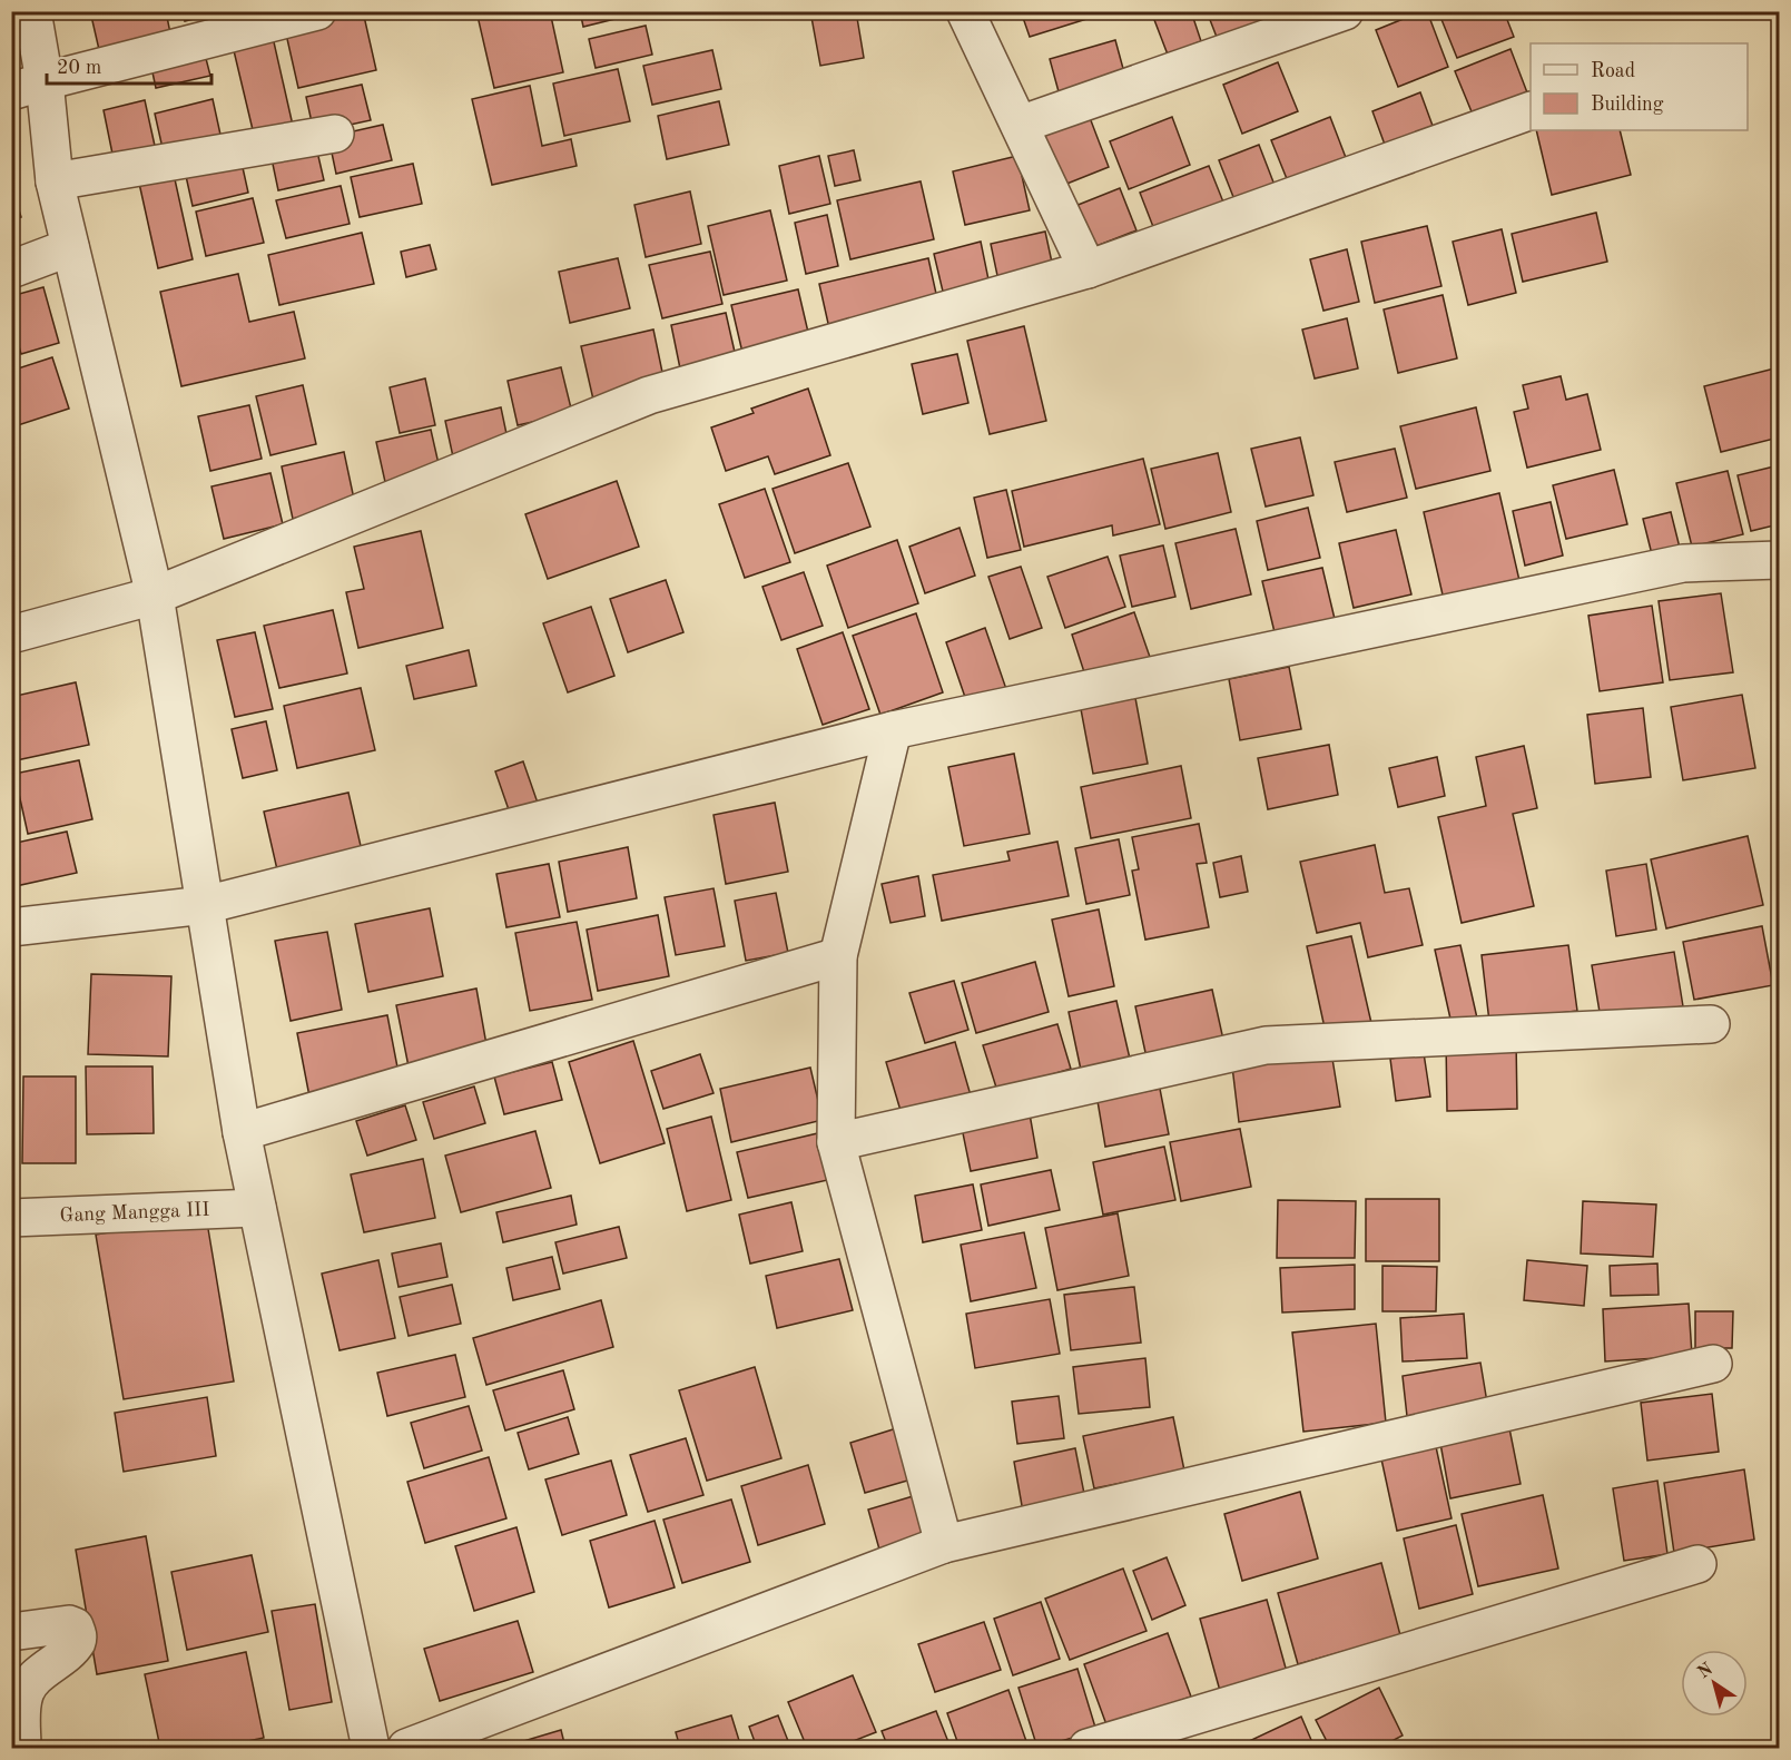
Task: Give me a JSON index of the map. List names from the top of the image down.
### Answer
{
  "streets": {
    "street": ["Gang Mangga III"]
  },
  "legend": ["Road", "Building"],
  "scale_bar": "20 m",
  "north": "top left"
}
